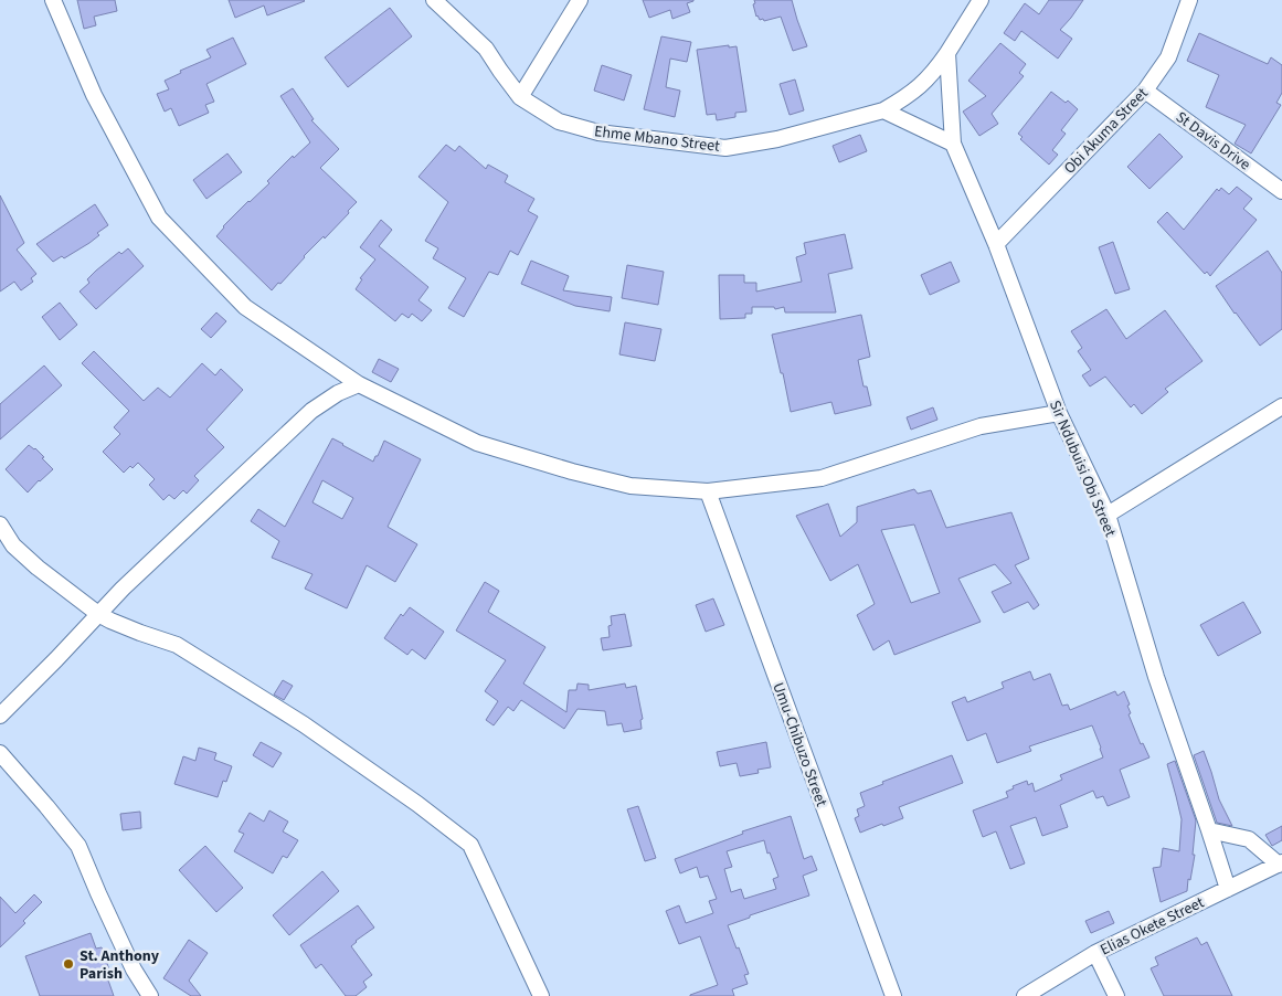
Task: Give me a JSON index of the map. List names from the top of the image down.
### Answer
{
  "streets": {
    "street": [
      "Obi Akuma Street",
      "Ehme Mbano Street",
      "St Davis Drive",
      "Sir Ndubuisi Obi Street",
      "Umu-Chibuzo Street",
      "Elias Okete Street"
    ]
  },
  "crossings": [
    ["Obi Akuma Street", "St Davis Drive"],
    ["Obi Akuma Street", "Sir Ndubuisi Obi Street"],
    ["Ehme Mbano Street", "Sir Ndubuisi Obi Street"],
    ["Sir Ndubuisi Obi Street", "Elias Okete Street"]
  ],
  "places": ["St. Anthony Parish"]
}
